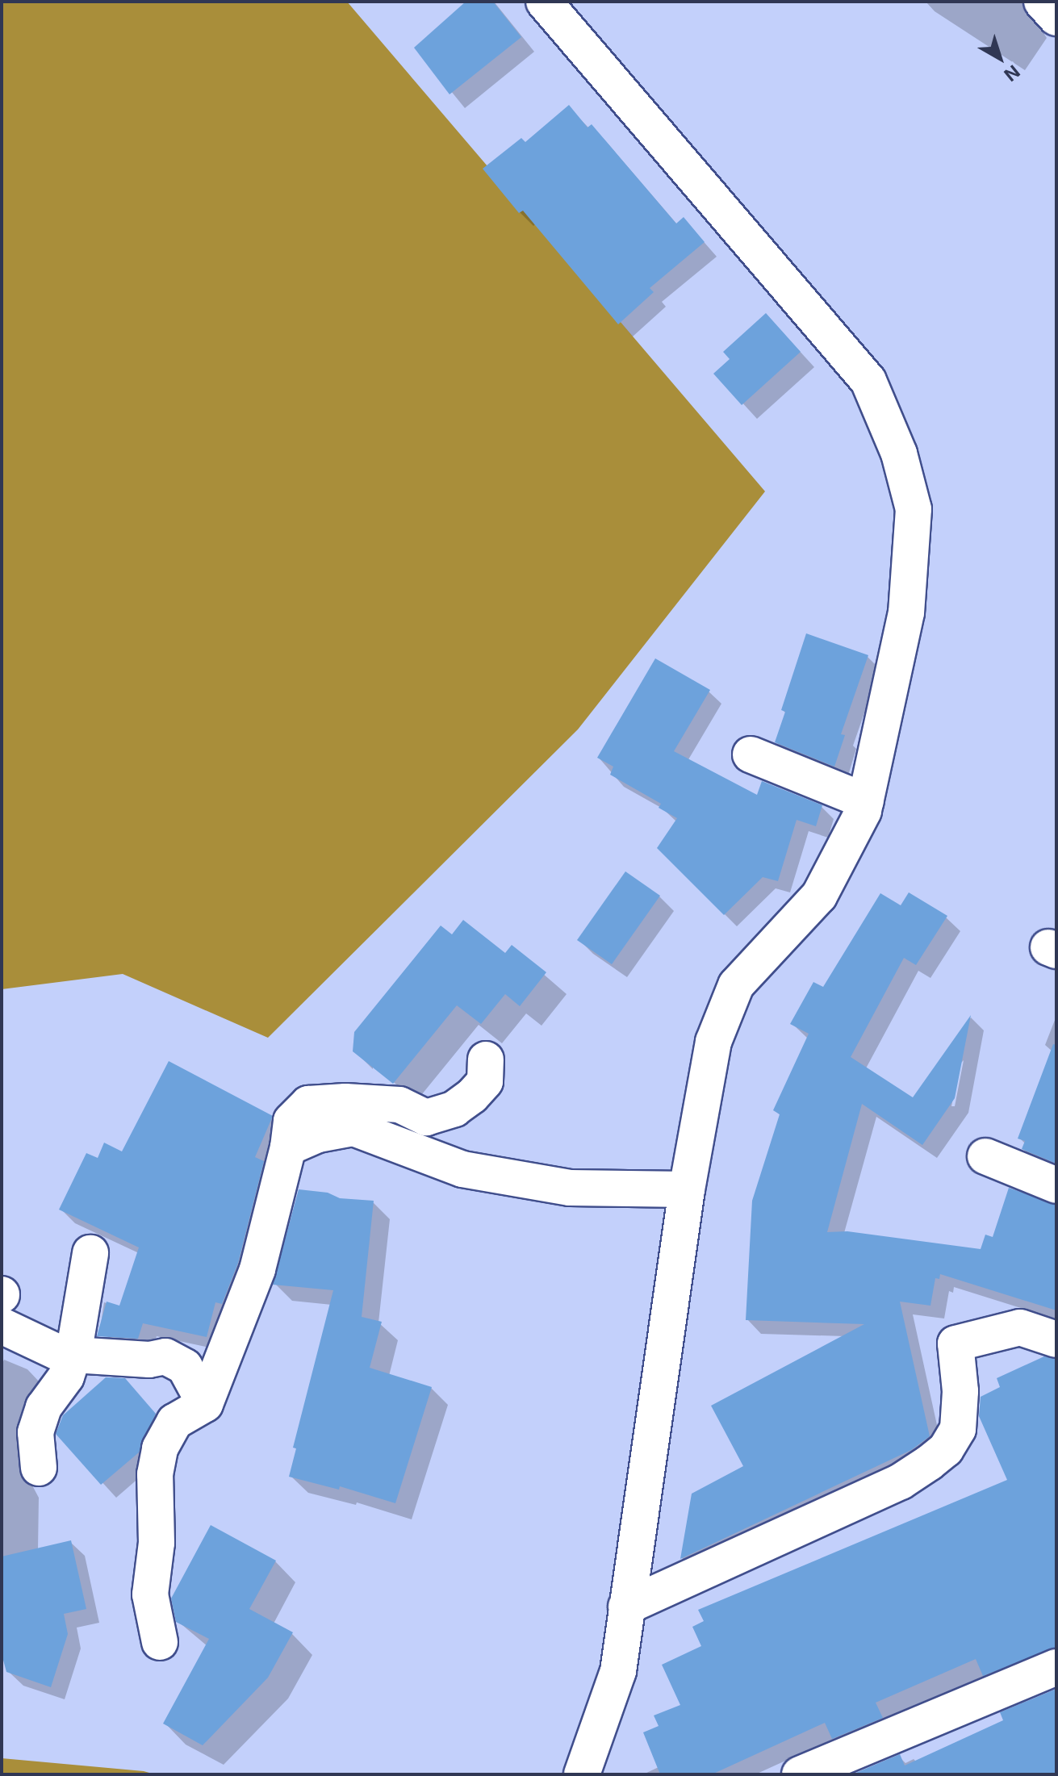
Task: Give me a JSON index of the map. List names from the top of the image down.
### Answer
{
  "north": "bottom right"
}
